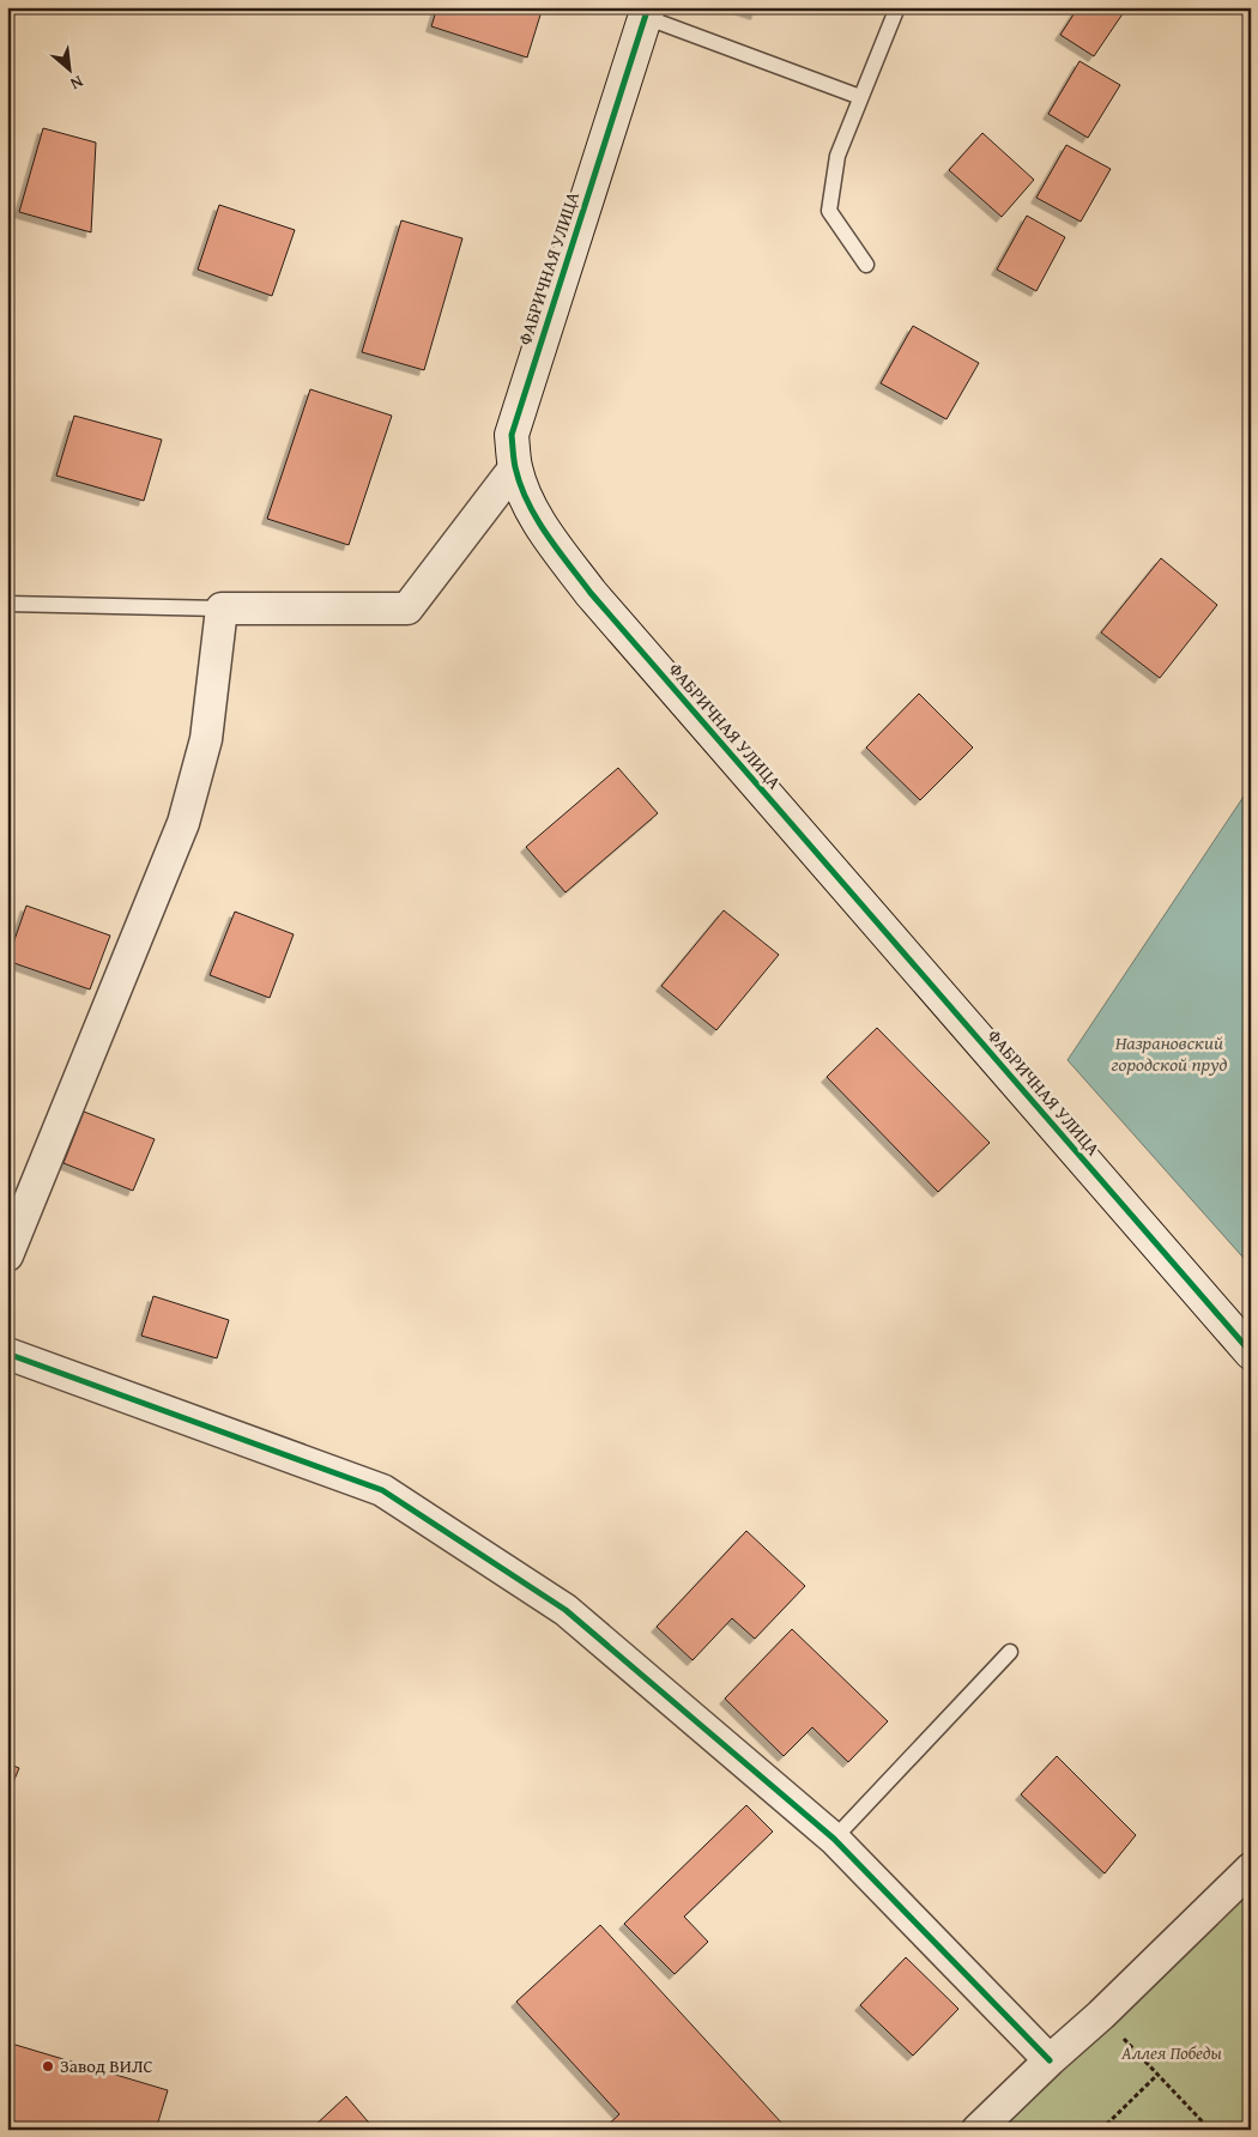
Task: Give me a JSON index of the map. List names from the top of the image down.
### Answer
{
  "streets": {
    "street": ["ФАБРИЧНАЯ УЛИЦА"]
  },
  "water": ["Назрановский городской пруд"],
  "parks": ["Аллея Победы"],
  "places": ["Завод ВИЛС"],
  "north": "bottom right"
}
